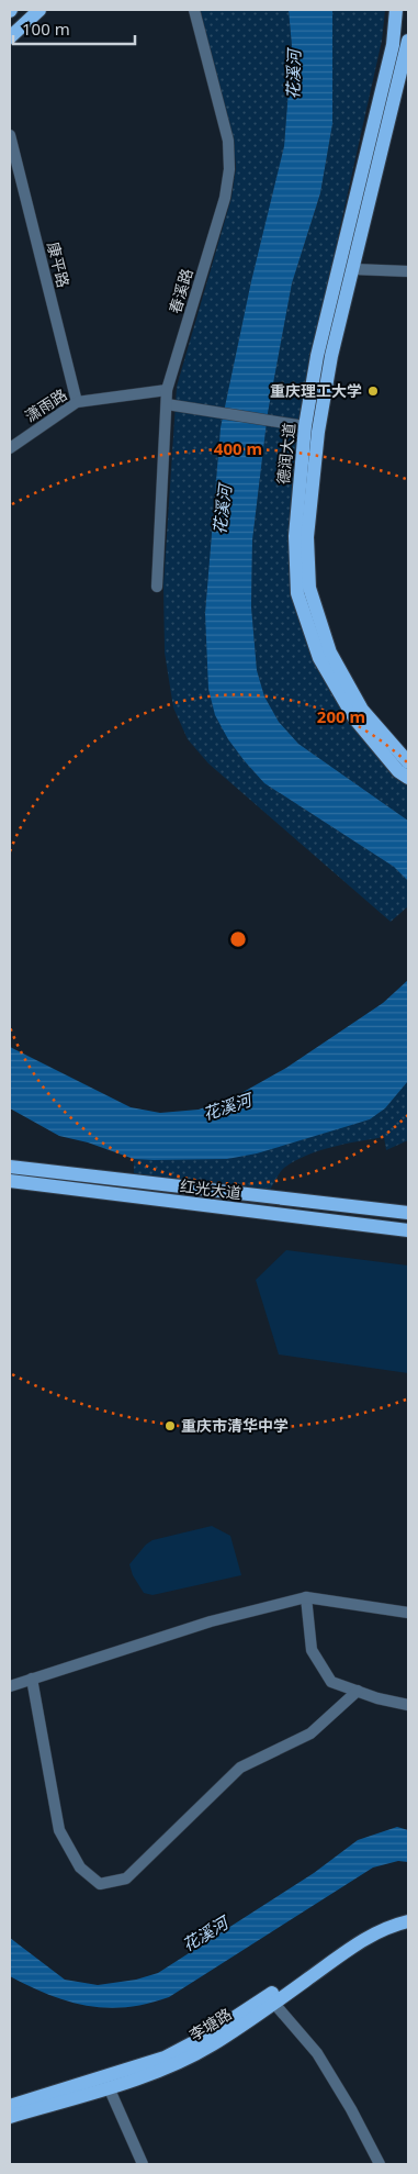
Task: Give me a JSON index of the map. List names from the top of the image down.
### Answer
{
  "streets": {
    "main road": ["德润大道", "红光大道", "李塘路"],
    "street": ["康平路", "春溪路", "潇雨路"]
  },
  "crossings": [
    ["康平路", "潇雨路"],
    ["春溪路", "潇雨路"]
  ],
  "water": ["花溪河"],
  "places": ["重庆理工大学", "重庆市清华中学"],
  "scale_bar": "100 m",
  "rings": ["400 m", "200 m"]
}
